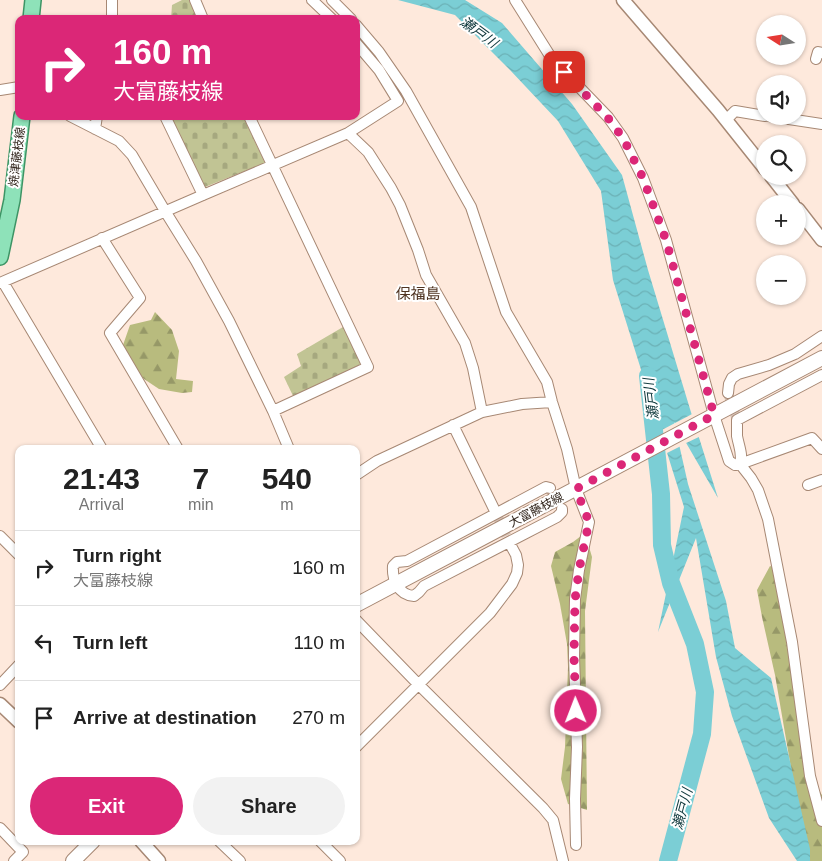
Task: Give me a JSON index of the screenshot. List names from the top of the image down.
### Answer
{
  "streets": {
    "main road": ["焼津藤枝線", "大富藤枝線"]
  },
  "districts": ["保福島"],
  "water": ["瀬戸川"],
  "north": "left",
  "page": {
    "map_buttons": ["+", "−"],
    "turn": ["160 m", "大富藤枝線"],
    "eta": [
      "21:43",
      "Arrival",
      "7",
      "min",
      "540",
      "m"
    ],
    "list": [
      {
        "name": "Turn right",
        "note": "大富藤枝線",
        "value": "160 m"
      },
      {
        "name": "Turn left",
        "value": "110 m"
      },
      {
        "name": "Arrive at destination",
        "value": "270 m"
      }
    ],
    "buttons": ["Exit", "Share"]
  }
}
